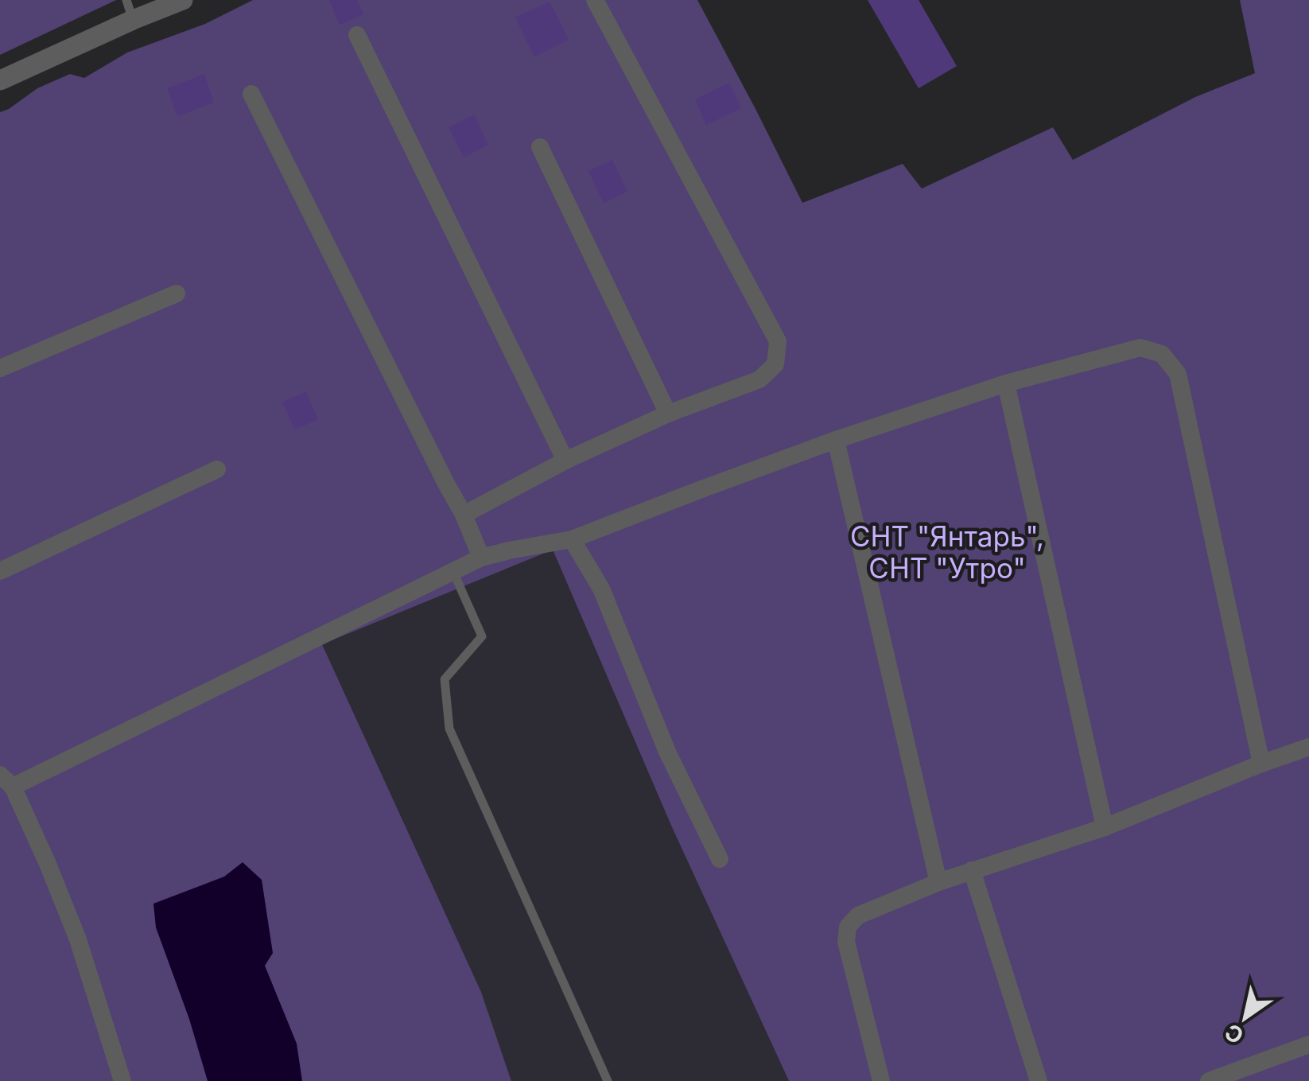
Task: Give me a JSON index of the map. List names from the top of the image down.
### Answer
{
  "parks": ["СНТ \"Янтарь\", СНТ \"Утро\""],
  "north": "bottom left"
}
